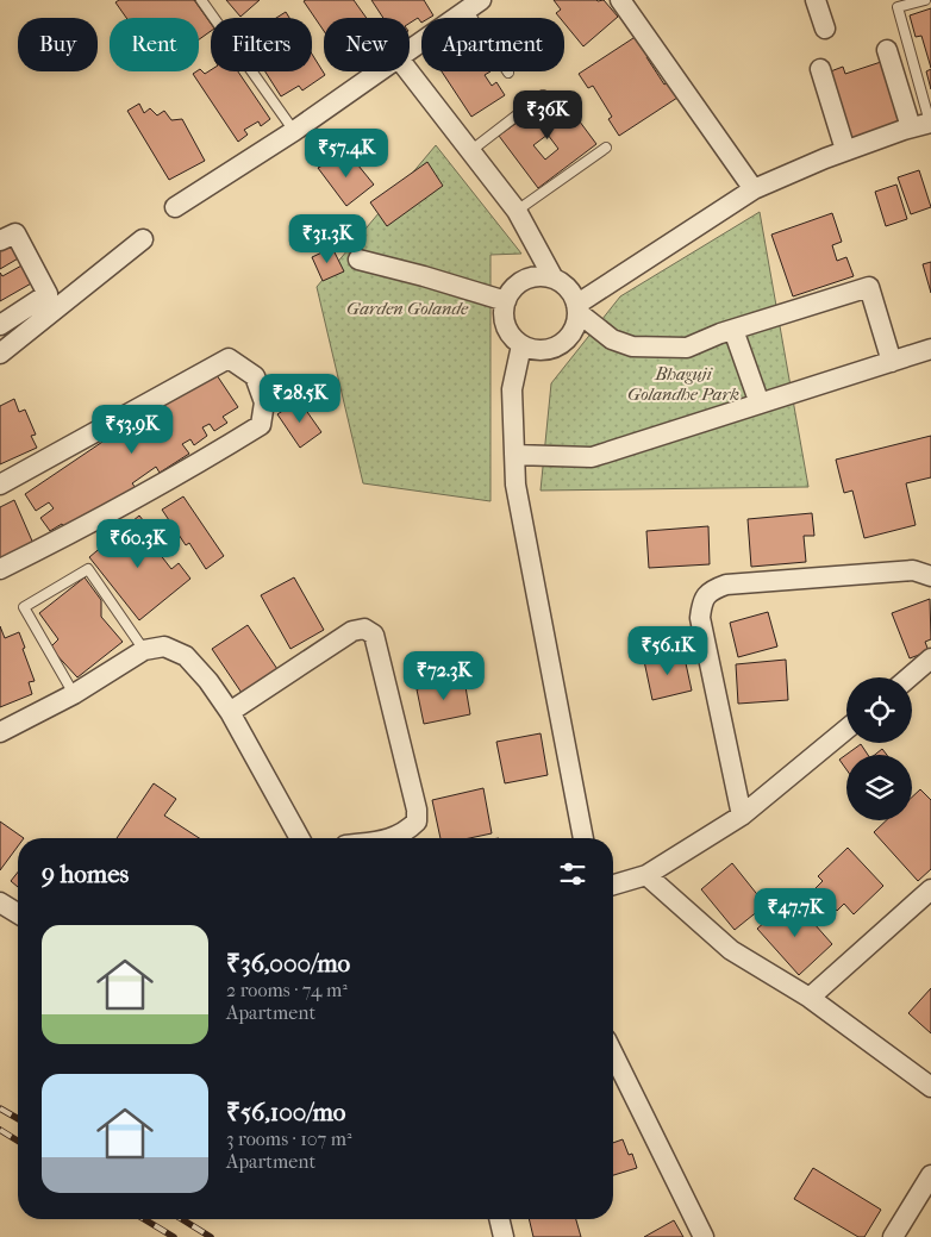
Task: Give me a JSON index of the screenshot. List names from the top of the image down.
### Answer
{
  "parks": ["Garden Golande", "Bhaguji Golandhe Park"],
  "page": {
    "chip": [
      "Buy",
      "Rent",
      "Filters",
      "New",
      "Apartment"
    ],
    "price": [
      "₹36K",
      "₹57.4K",
      "₹31.3K",
      "₹28.5K",
      "₹53.9K",
      "₹60.3K",
      "₹56.1K",
      "₹72.3K",
      "₹47.7K"
    ],
    "heading": "9 homes",
    "list": [
      {
        "name": "₹36,000/mo",
        "note": "2 rooms · 74 m² · Apartment"
      },
      {
        "name": "₹56,100/mo",
        "note": "3 rooms · 107 m² · Apartment"
      }
    ]
  }
}
